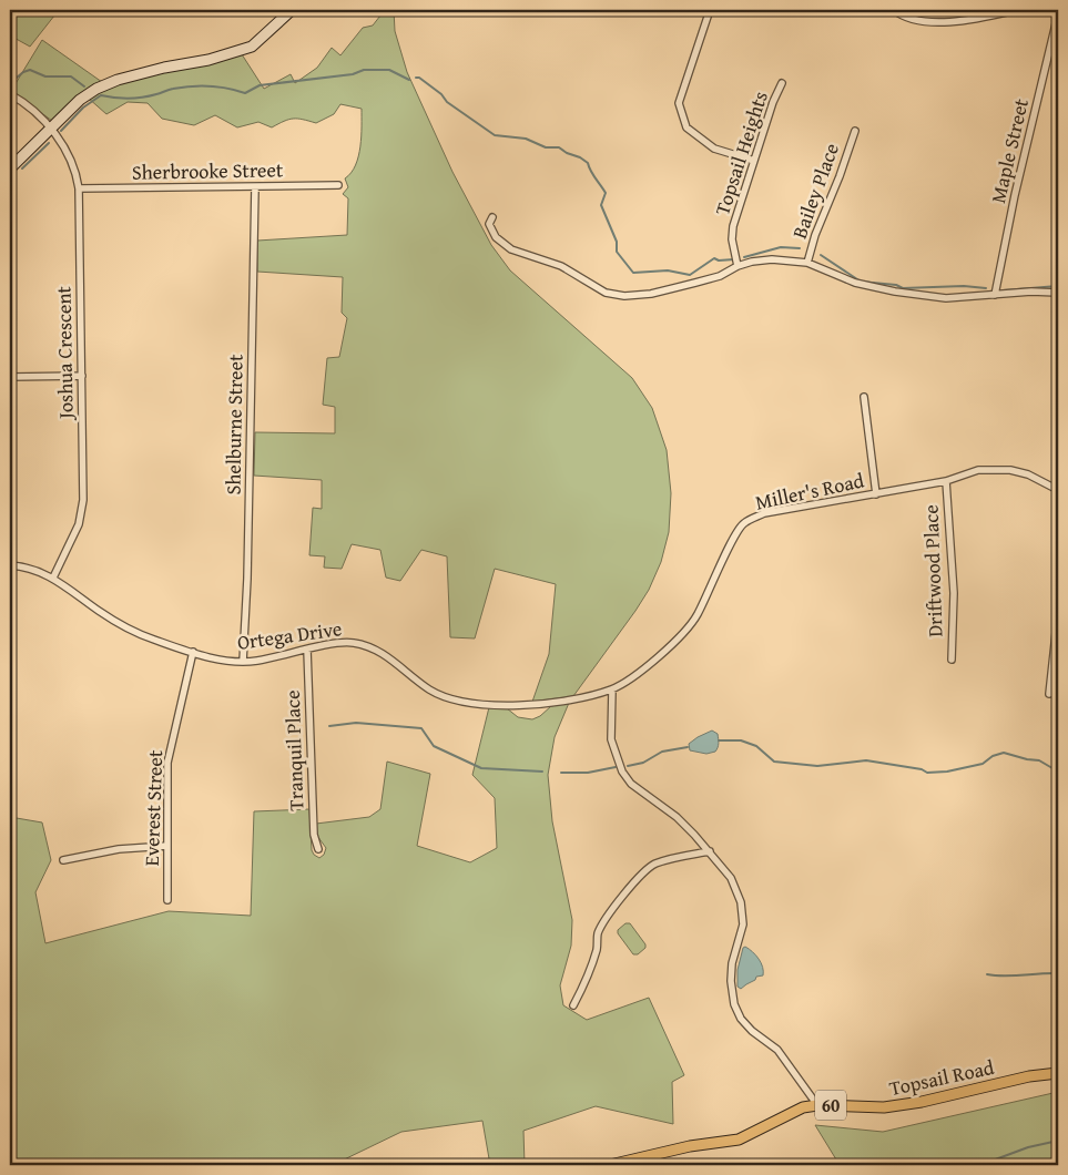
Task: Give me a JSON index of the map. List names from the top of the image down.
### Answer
{
  "streets": {
    "main road": ["Topsail Road", "60"],
    "street": [
      "Maple Street",
      "Topsail Heights",
      "Sherbrooke Street",
      "Bailey Place",
      "Joshua Crescent",
      "Shelburne Street",
      "Miller's Road",
      "Driftwood Place",
      "Ortega Drive",
      "Tranquil Place",
      "Everest Street"
    ]
  },
  "crossings": [
    ["Sherbrooke Street", "Joshua Crescent"],
    ["Sherbrooke Street", "Shelburne Street"],
    ["Joshua Crescent", "Ortega Drive"],
    ["Shelburne Street", "Ortega Drive"],
    ["Miller's Road", "Driftwood Place"],
    ["Miller's Road", "Ortega Drive"],
    ["Ortega Drive", "Tranquil Place"],
    ["Ortega Drive", "Everest Street"]
  ]
}
